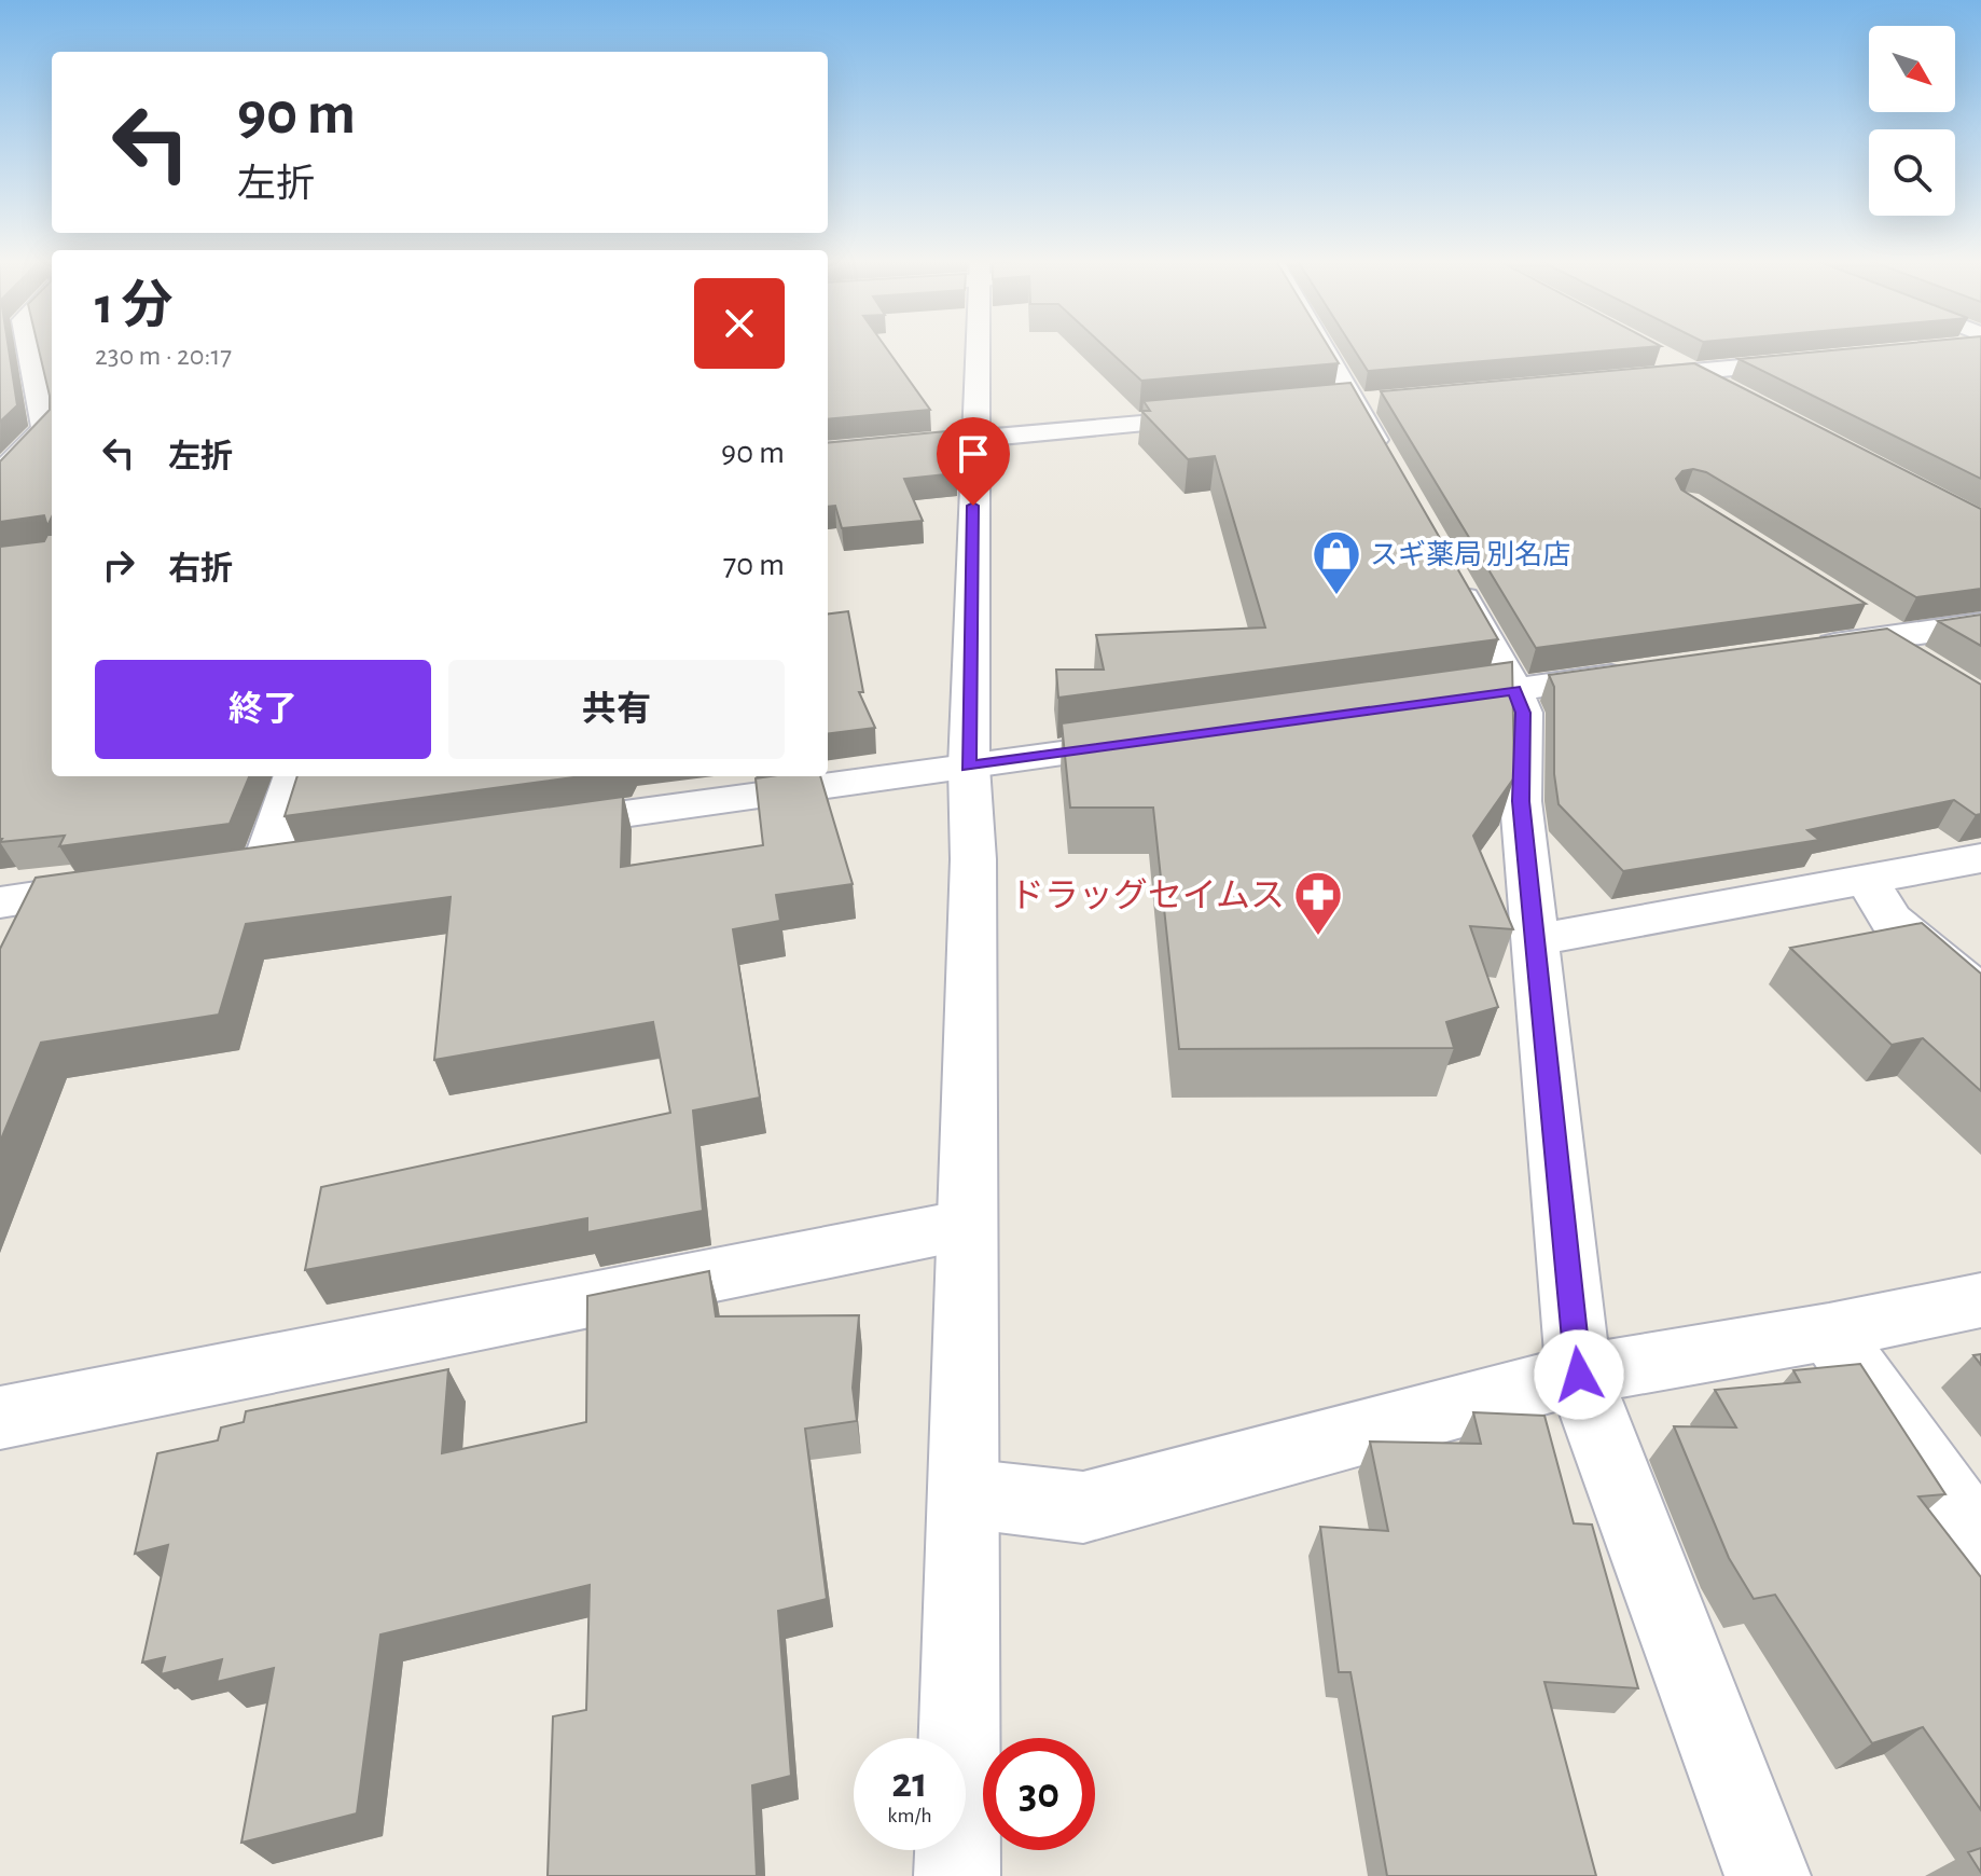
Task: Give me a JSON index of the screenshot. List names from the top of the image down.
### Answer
{
  "places": {
    "shop": ["スギ薬局 別名店"],
    "pharmacy": ["ドラッグセイムス"]
  },
  "north": "bottom right",
  "page": {
    "turn": ["90 m", "左折"],
    "heading": ["1 分", "230 m · 20:17"],
    "list": [
      {
        "name": "左折",
        "value": "90 m"
      },
      {
        "name": "右折",
        "value": "70 m"
      }
    ],
    "buttons": ["終了", "共有"],
    "speed": "21 km/h",
    "limit": "30"
  }
}
